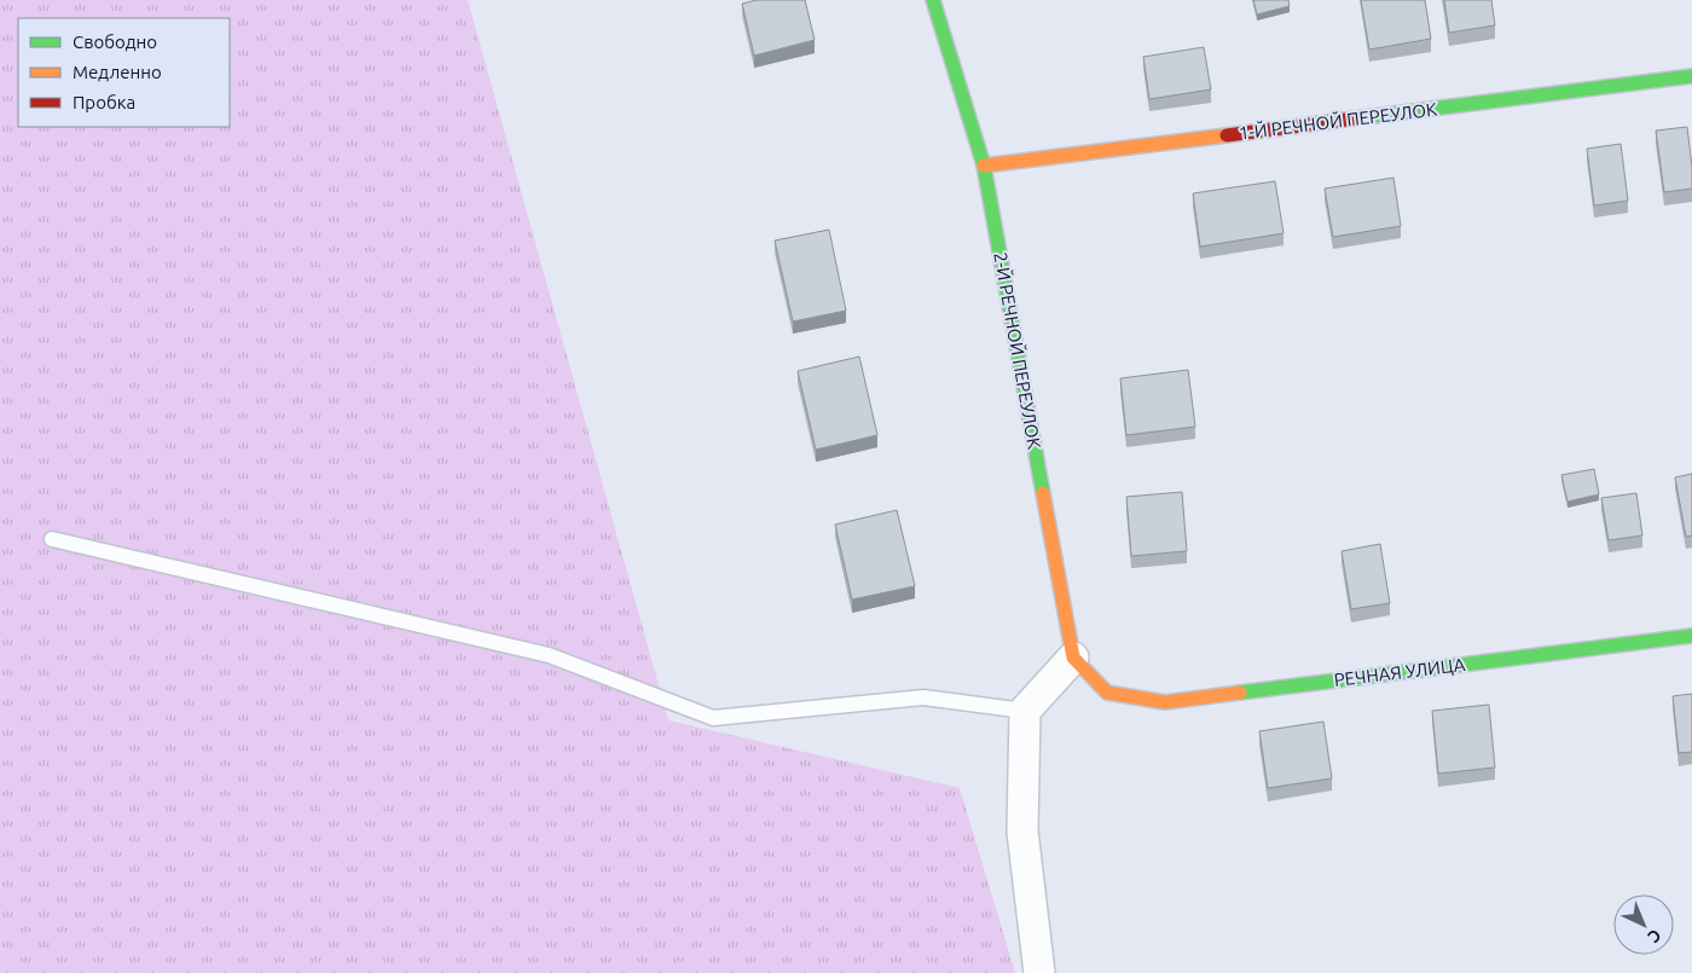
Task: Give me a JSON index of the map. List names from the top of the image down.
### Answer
{
  "streets": {
    "street": ["1-Й РЕЧНОЙ ПЕРЕУЛОК", "2-Й РЕЧНОЙ ПЕРЕУЛОК", "РЕЧНАЯ УЛИЦА"]
  },
  "crossings": [
    ["1-Й РЕЧНОЙ ПЕРЕУЛОК", "2-Й РЕЧНОЙ ПЕРЕУЛОК"],
    ["2-Й РЕЧНОЙ ПЕРЕУЛОК", "РЕЧНАЯ УЛИЦА"]
  ],
  "legend": ["Свободно", "Медленно", "Пробка"],
  "north": "bottom right"
}
